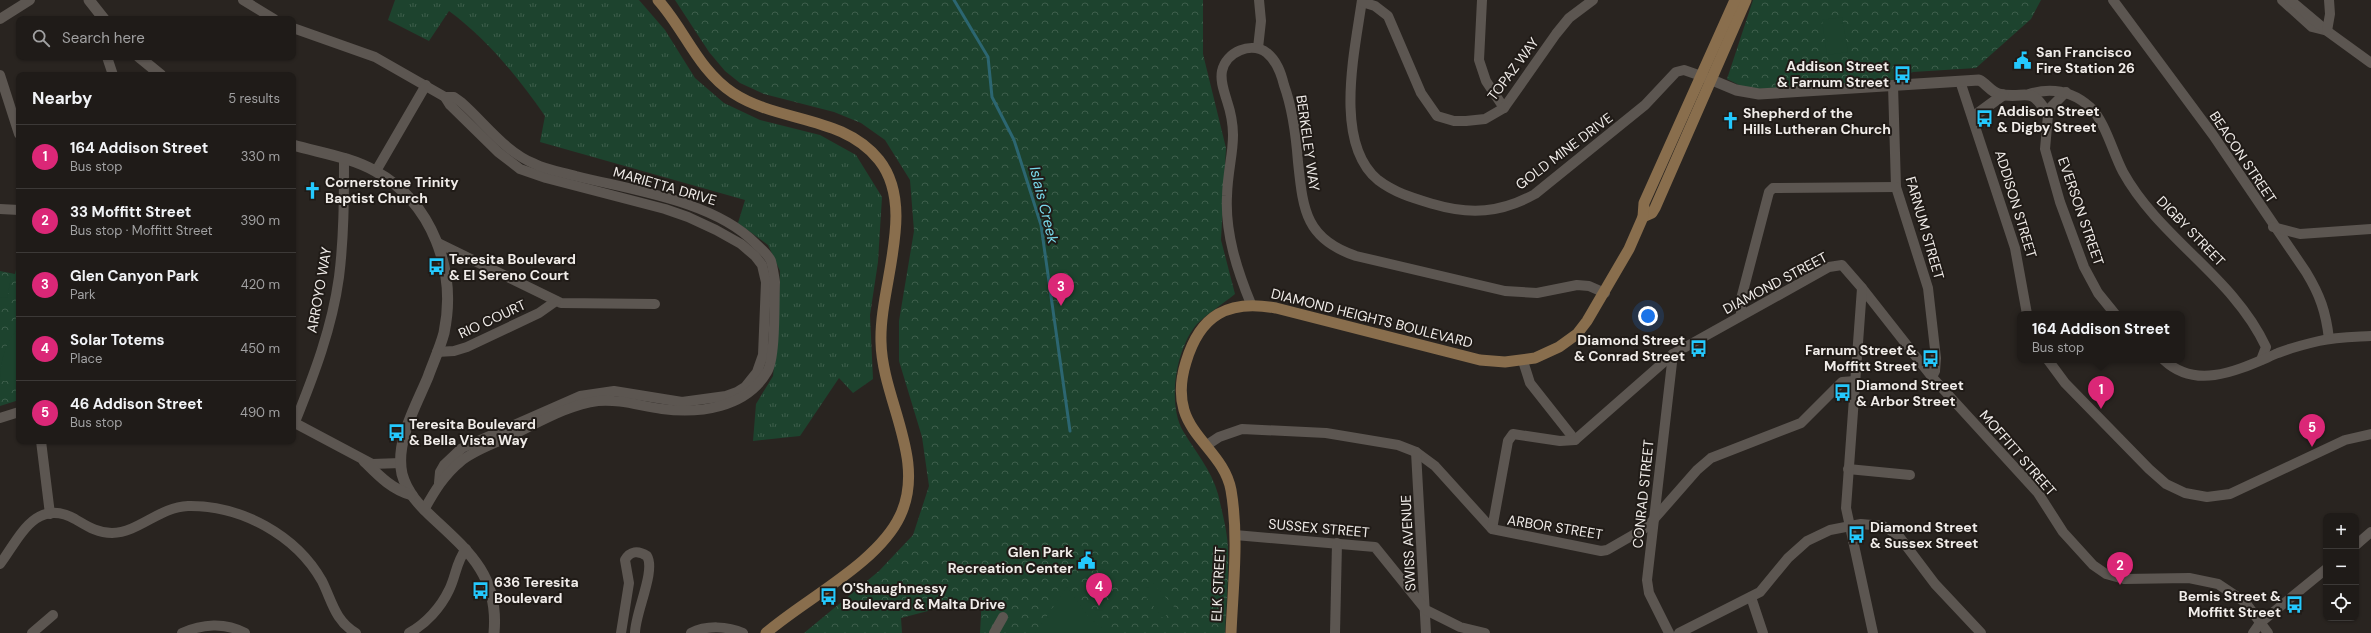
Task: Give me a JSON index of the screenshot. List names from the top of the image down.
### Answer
{
  "streets": {
    "main road": ["DIAMOND HEIGHTS BOULEVARD", "ELK STREET"],
    "street": [
      "TOPAZ WAY",
      "BERKELEY WAY",
      "GOLD MINE DRIVE",
      "BEACON STREET",
      "MARIETTA DRIVE",
      "ADDISON STREET",
      "EVERSON STREET",
      "FARNUM STREET",
      "DIGBY STREET",
      "DIAMOND STREET",
      "ARROYO WAY",
      "RIO COURT",
      "MOFFITT STREET",
      "CONRAD STREET",
      "ARBOR STREET",
      "SUSSEX STREET",
      "SWISS AVENUE"
    ]
  },
  "crossings": [
    ["TOPAZ WAY", "GOLD MINE DRIVE"],
    ["BERKELEY WAY", "DIAMOND HEIGHTS BOULEVARD"],
    ["GOLD MINE DRIVE", "DIAMOND HEIGHTS BOULEVARD"],
    ["EVERSON STREET", "DIGBY STREET"],
    ["FARNUM STREET", "MOFFITT STREET"],
    ["DIAMOND STREET", "MOFFITT STREET"],
    ["DIAMOND STREET", "CONRAD STREET"],
    ["DIAMOND HEIGHTS BOULEVARD", "ARBOR STREET"],
    ["DIAMOND HEIGHTS BOULEVARD", "SUSSEX STREET"],
    ["DIAMOND HEIGHTS BOULEVARD", "ELK STREET"],
    ["CONRAD STREET", "ARBOR STREET"],
    ["ARBOR STREET", "SWISS AVENUE"],
    ["SUSSEX STREET", "SWISS AVENUE"],
    ["SUSSEX STREET", "ELK STREET"]
  ],
  "water": ["Islais Creek"],
  "places": {
    "public building": ["San Francisco Fire Station 26", "Glen Park Recreation Center"],
    "bus stop": [
      "Addison Street & Farnum Street",
      "Addison Street & Digby Street",
      "Teresita Boulevard & El Sereno Court",
      "Diamond Street & Conrad Street",
      "Farnum Street & Moffitt Street",
      "Diamond Street & Arbor Street",
      "Teresita Boulevard & Bella Vista Way",
      "Diamond Street & Sussex Street",
      "636 Teresita Boulevard",
      "O'Shaughnessy Boulevard & Malta Drive",
      "Bemis Street & Moffitt Street"
    ],
    "church": ["Shepherd of the Hills Lutheran Church", "Cornerstone Trinity Baptist Church"]
  },
  "page": {
    "search": "Search here",
    "heading": ["Nearby", "5 results"],
    "list": [
      {
        "mark": "1",
        "name": "164 Addison Street",
        "note": "Bus stop",
        "value": "330 m"
      },
      {
        "mark": "2",
        "name": "33 Moffitt Street",
        "note": "Bus stop · Moffitt Street",
        "value": "390 m"
      },
      {
        "mark": "3",
        "name": "Glen Canyon Park",
        "note": "Park",
        "value": "420 m"
      },
      {
        "mark": "4",
        "name": "Solar Totems",
        "note": "Place",
        "value": "450 m"
      },
      {
        "mark": "5",
        "name": "46 Addison Street",
        "note": "Bus stop",
        "value": "490 m"
      }
    ],
    "pins": [
      "3",
      "1",
      "5",
      "2",
      "4"
    ],
    "popup": ["164 Addison Street", "Bus stop"],
    "map_buttons": ["+", "−"]
  }
}
